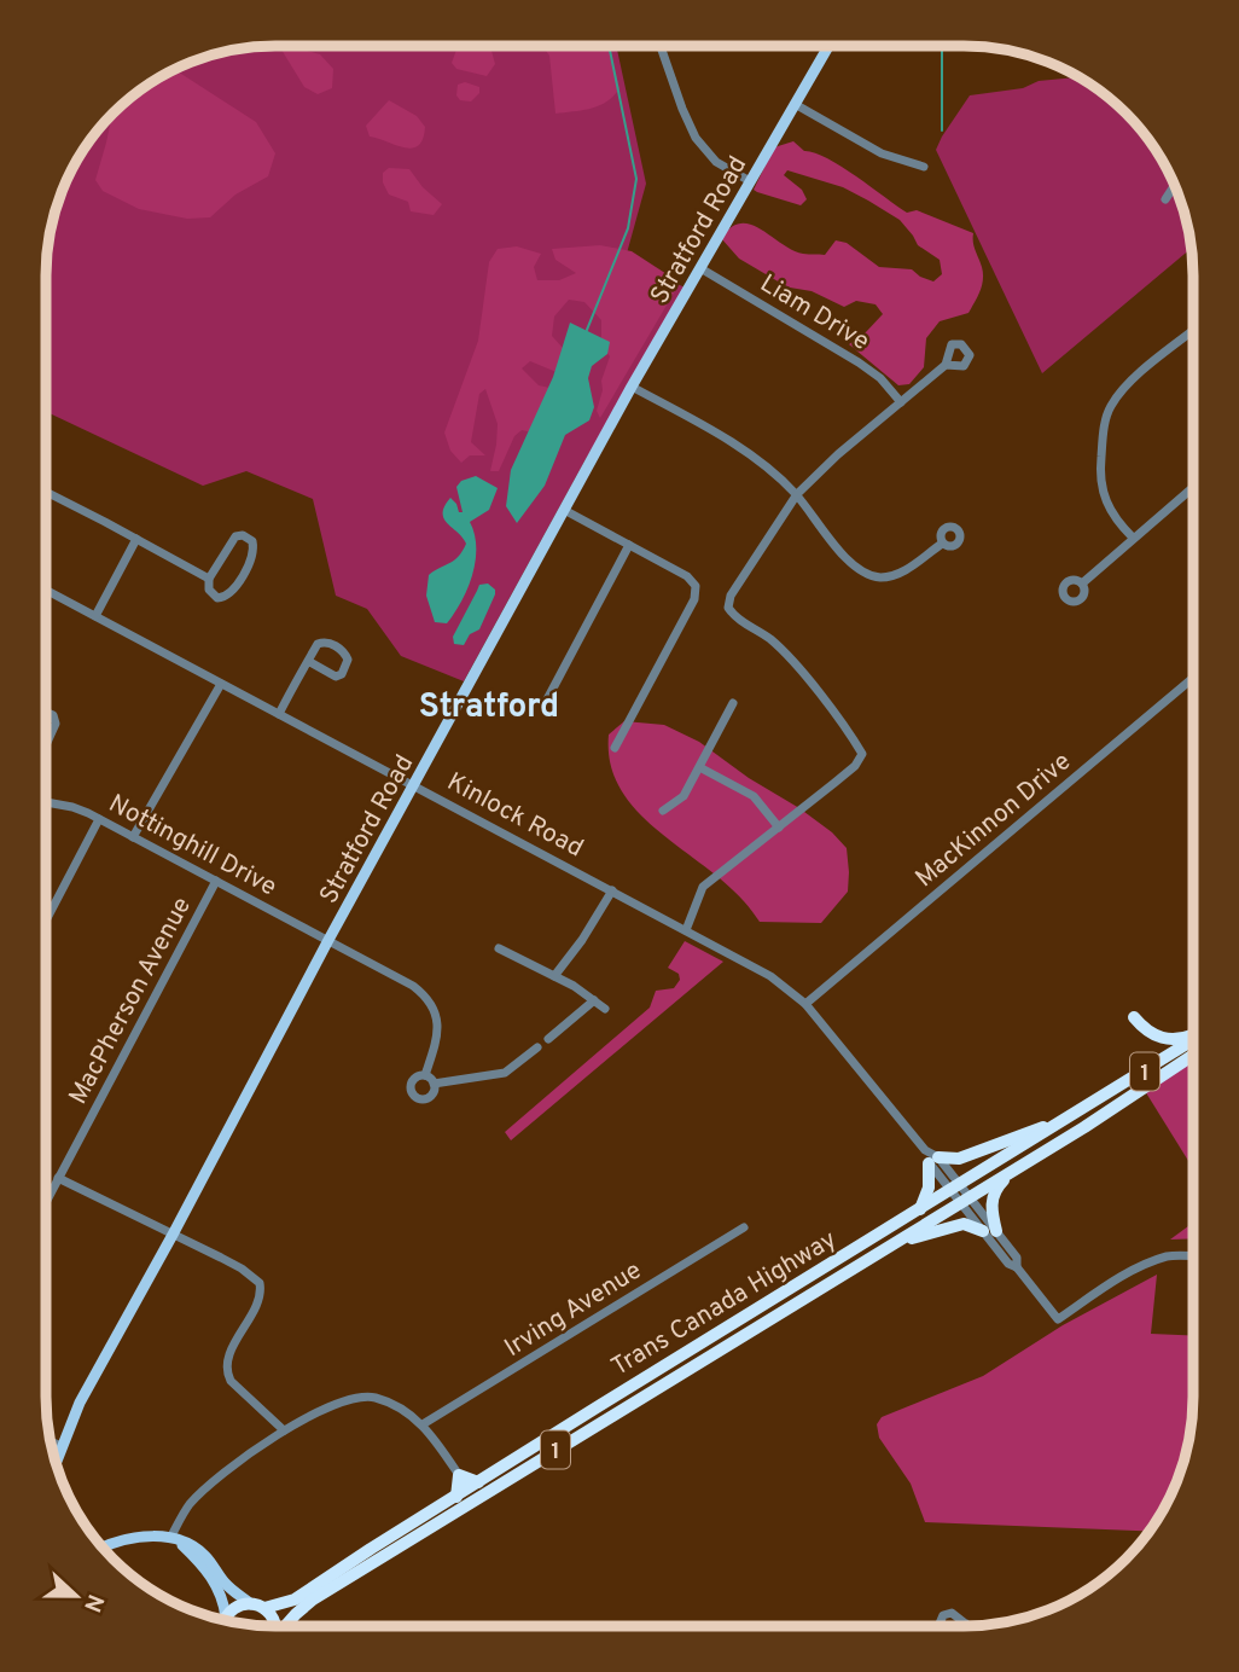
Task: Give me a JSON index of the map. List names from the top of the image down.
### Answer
{
  "streets": {
    "highway": ["1", "Trans Canada Highway"],
    "main road": ["Stratford Road"],
    "street": [
      "Liam Drive",
      "Kinlock Road",
      "MacKinnon Drive",
      "Nottinghill Drive",
      "MacPherson Avenue",
      "Irving Avenue"
    ]
  },
  "crossings": [
    ["Stratford Road", "Liam Drive"],
    ["Stratford Road", "Kinlock Road"],
    ["Stratford Road", "Nottinghill Drive"],
    ["Kinlock Road", "MacKinnon Drive"],
    ["Kinlock Road", "Trans Canada Highway"],
    ["Nottinghill Drive", "MacPherson Avenue"]
  ],
  "districts": ["Stratford"],
  "north": "right"
}
